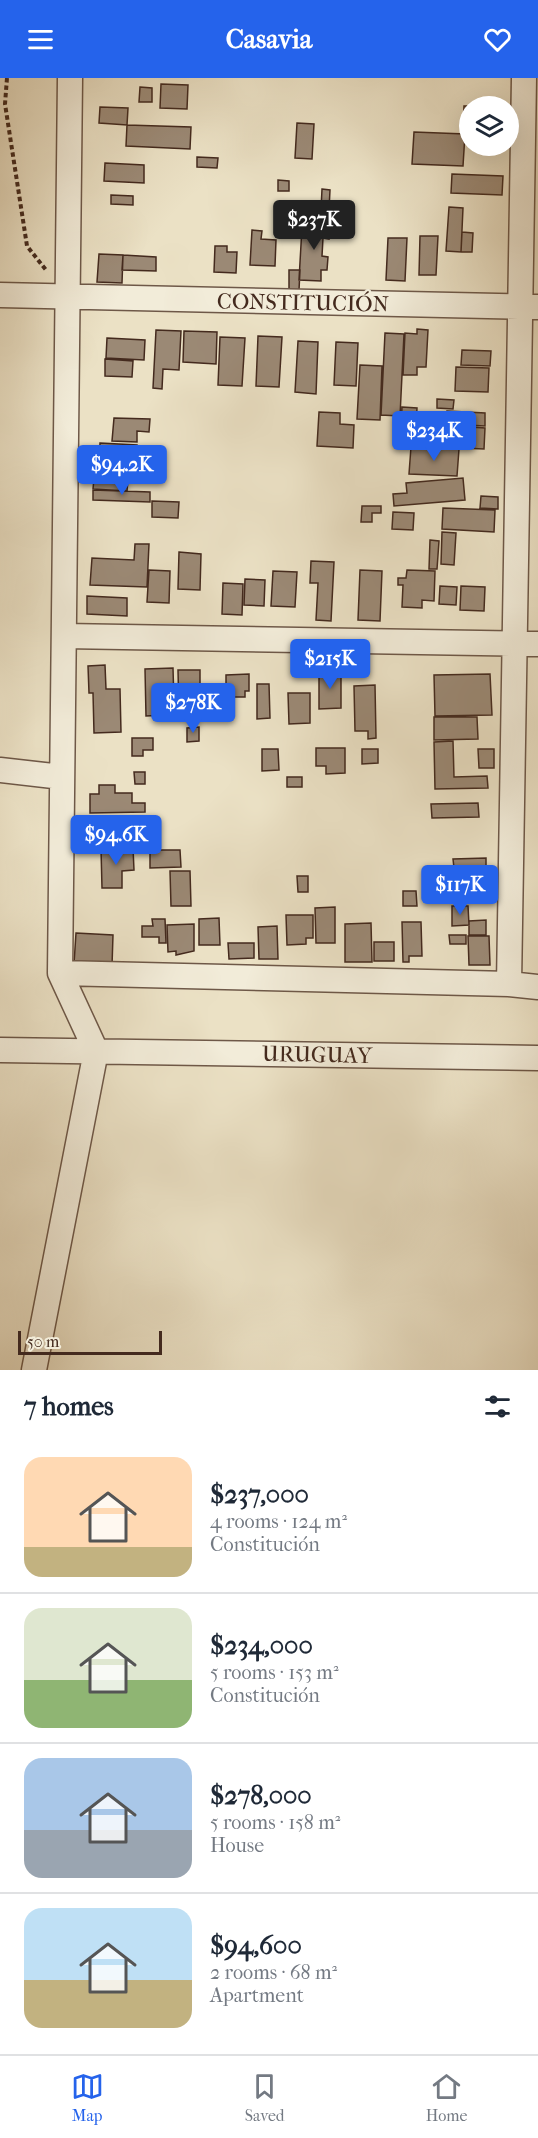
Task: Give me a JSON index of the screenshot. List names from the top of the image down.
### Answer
{
  "streets": {
    "street": ["CONSTITUCIÓN", "URUGUAY"]
  },
  "scale_bar": "50 m",
  "page": {
    "header": "Casavia",
    "price": [
      "$237K",
      "$234K",
      "$94.2K",
      "$215K",
      "$278K",
      "$94.6K",
      "$117K"
    ],
    "scale": "50 m",
    "heading": "7 homes",
    "list": [
      {
        "name": "$237,000",
        "note": "4 rooms · 124 m² · Constitución"
      },
      {
        "name": "$234,000",
        "note": "5 rooms · 153 m² · Constitución"
      },
      {
        "name": "$278,000",
        "note": "5 rooms · 158 m² · House"
      },
      {
        "name": "$94,600",
        "note": "2 rooms · 68 m² · Apartment"
      }
    ],
    "tabs": ["Map", "Saved", "Home"]
  }
}
